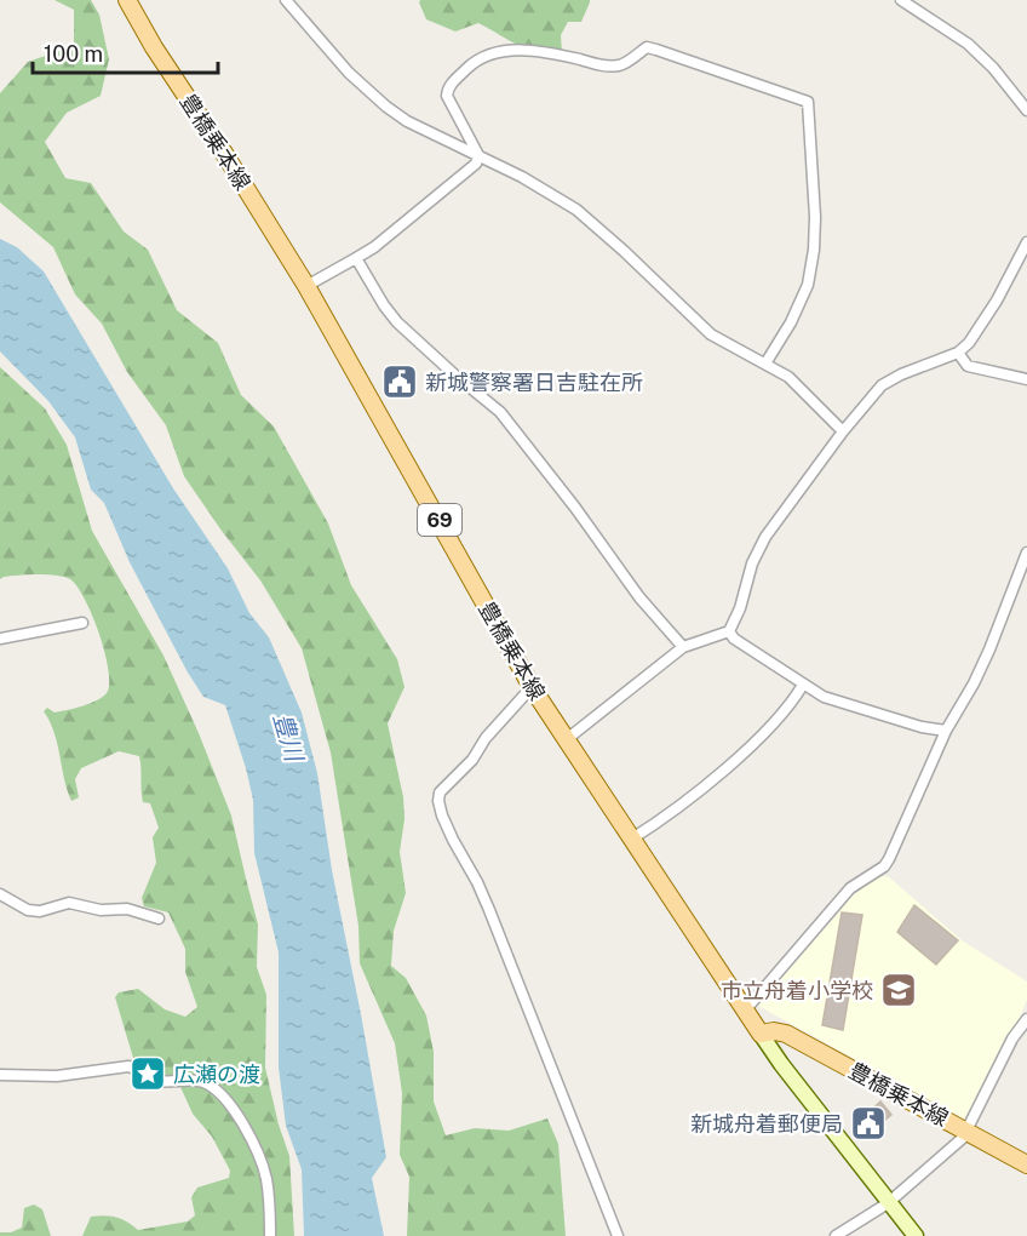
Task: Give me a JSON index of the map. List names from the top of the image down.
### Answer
{
  "streets": {
    "main road": ["豊橋乗本線", "69"]
  },
  "water": ["豊川"],
  "places": {
    "public building": ["新城警察署日吉駐在所", "新城舟着郵便局"],
    "school or university": ["市立舟着小学校"],
    "place": ["広瀬の渡"]
  },
  "scale_bar": "100 m"
}
